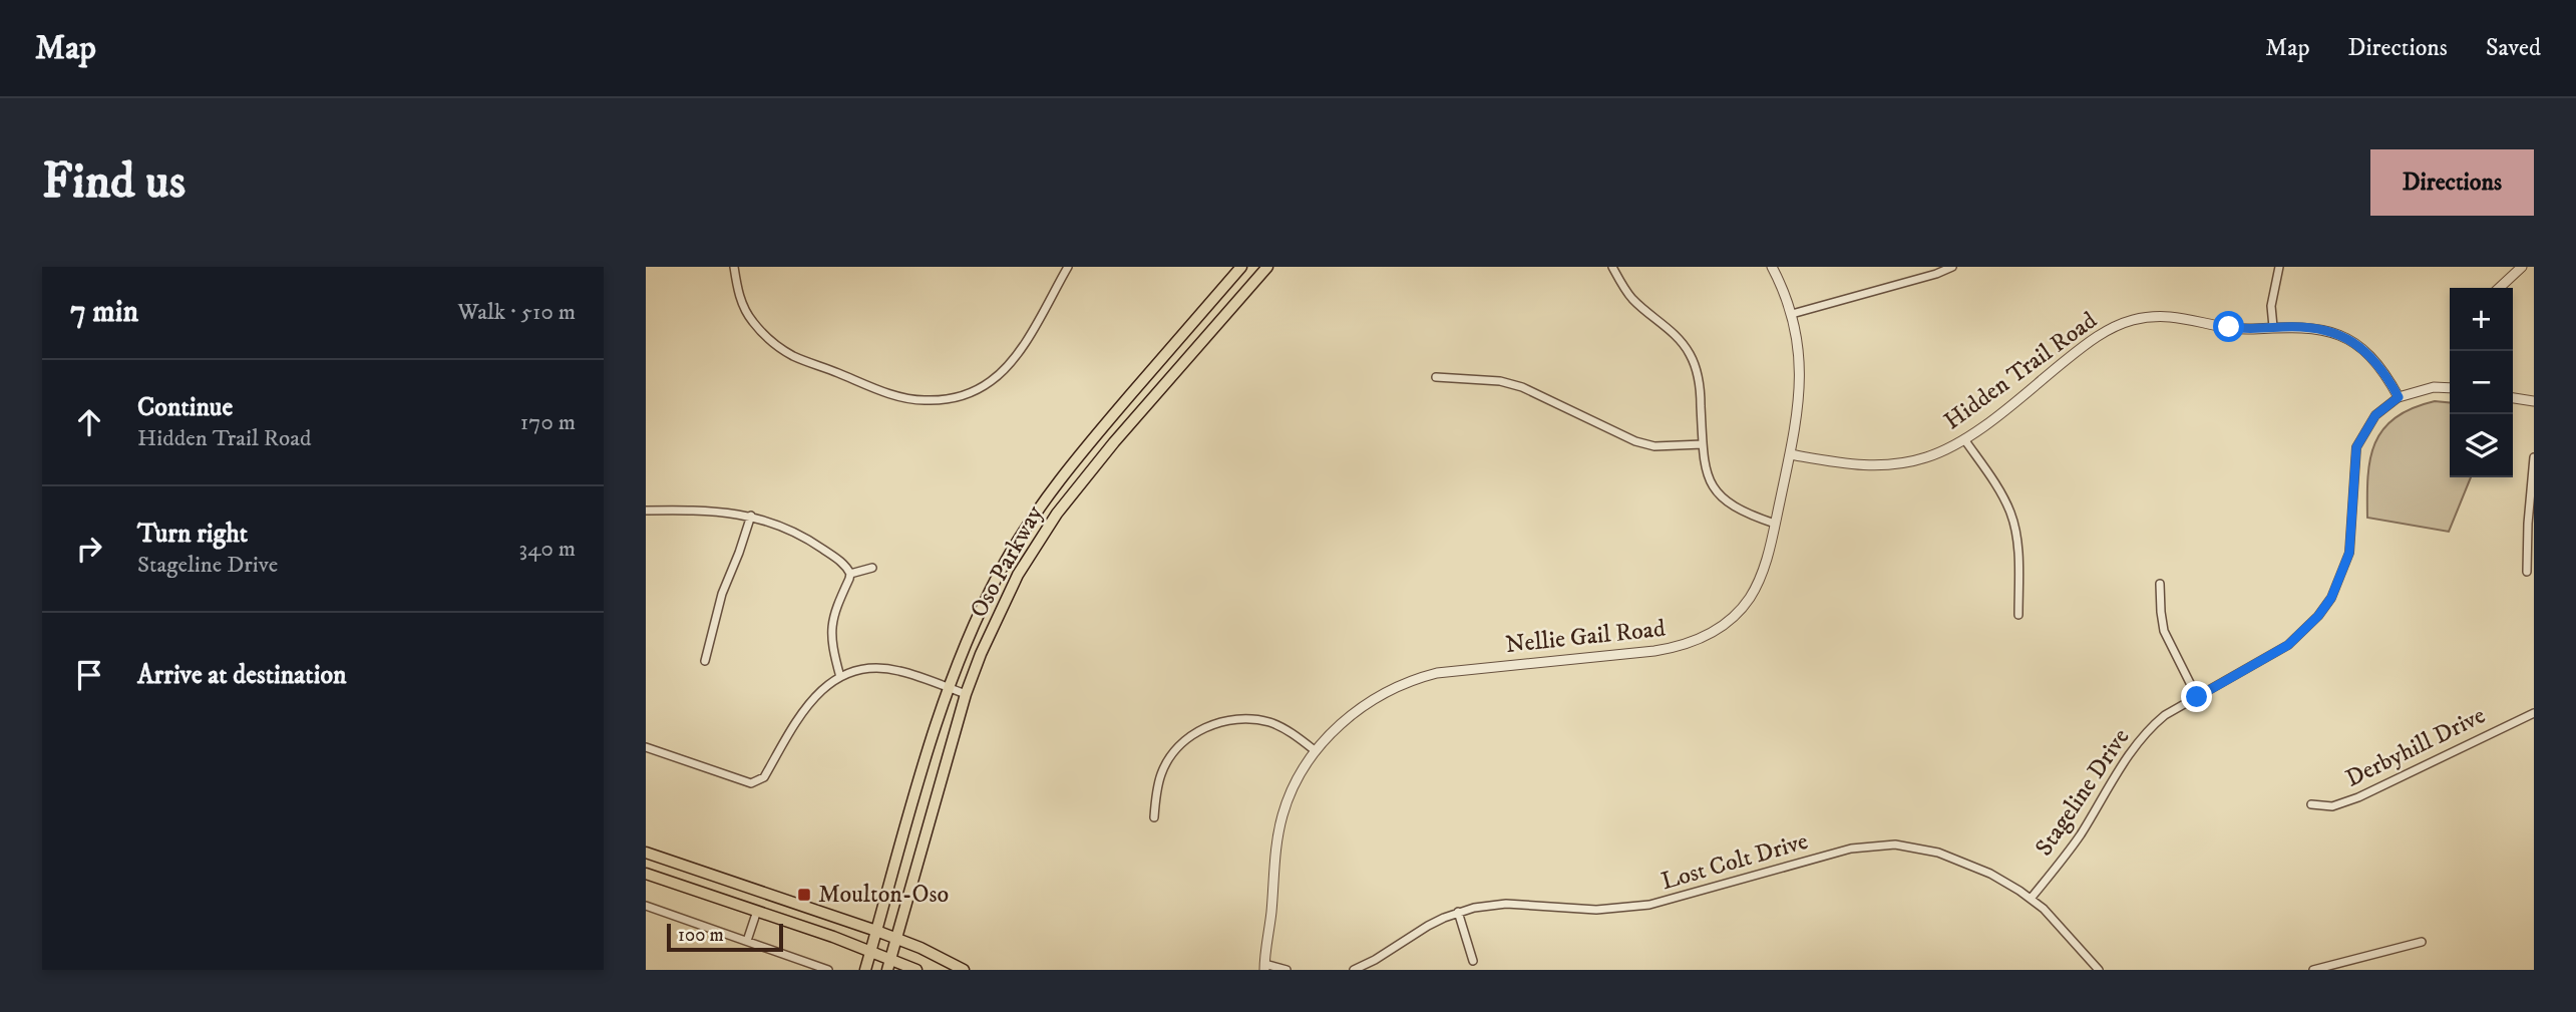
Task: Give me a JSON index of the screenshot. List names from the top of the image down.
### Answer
{
  "streets": {
    "main road": ["Oso Parkway"],
    "street": [
      "Hidden Trail Road",
      "Nellie Gail Road",
      "Derbyhill Drive",
      "Stageline Drive",
      "Lost Colt Drive"
    ]
  },
  "crossings": [
    ["Hidden Trail Road", "Nellie Gail Road"],
    ["Hidden Trail Road", "Stageline Drive"],
    ["Stageline Drive", "Lost Colt Drive"]
  ],
  "places": {
    "transit": ["Moulton-Oso"]
  },
  "scale_bar": "100 m",
  "page": {
    "header": "Map",
    "nav": ["Map", "Directions", "Saved"],
    "buttons": "Directions",
    "title": "Find us",
    "heading": ["7 min", "Walk · 510 m"],
    "map_buttons": ["+", "−"],
    "list": [
      ["Continue", "Hidden Trail Road", "170 m"],
      ["Turn right", "Stageline Drive", "340 m"],
      "Arrive at destination"
    ],
    "scale": "100 m"
  }
}
